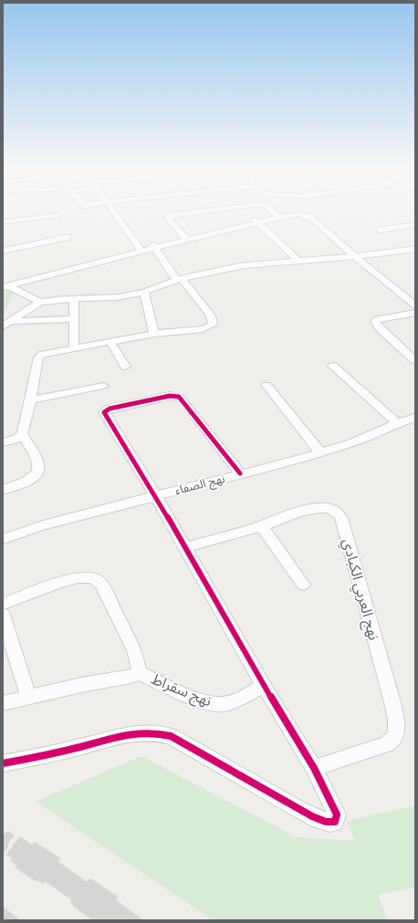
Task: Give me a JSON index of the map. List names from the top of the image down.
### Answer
{
  "streets": {
    "street": ["نهج الصفاء", "نهج العربي الكبادي", "نهج سقراط"]
  }
}
